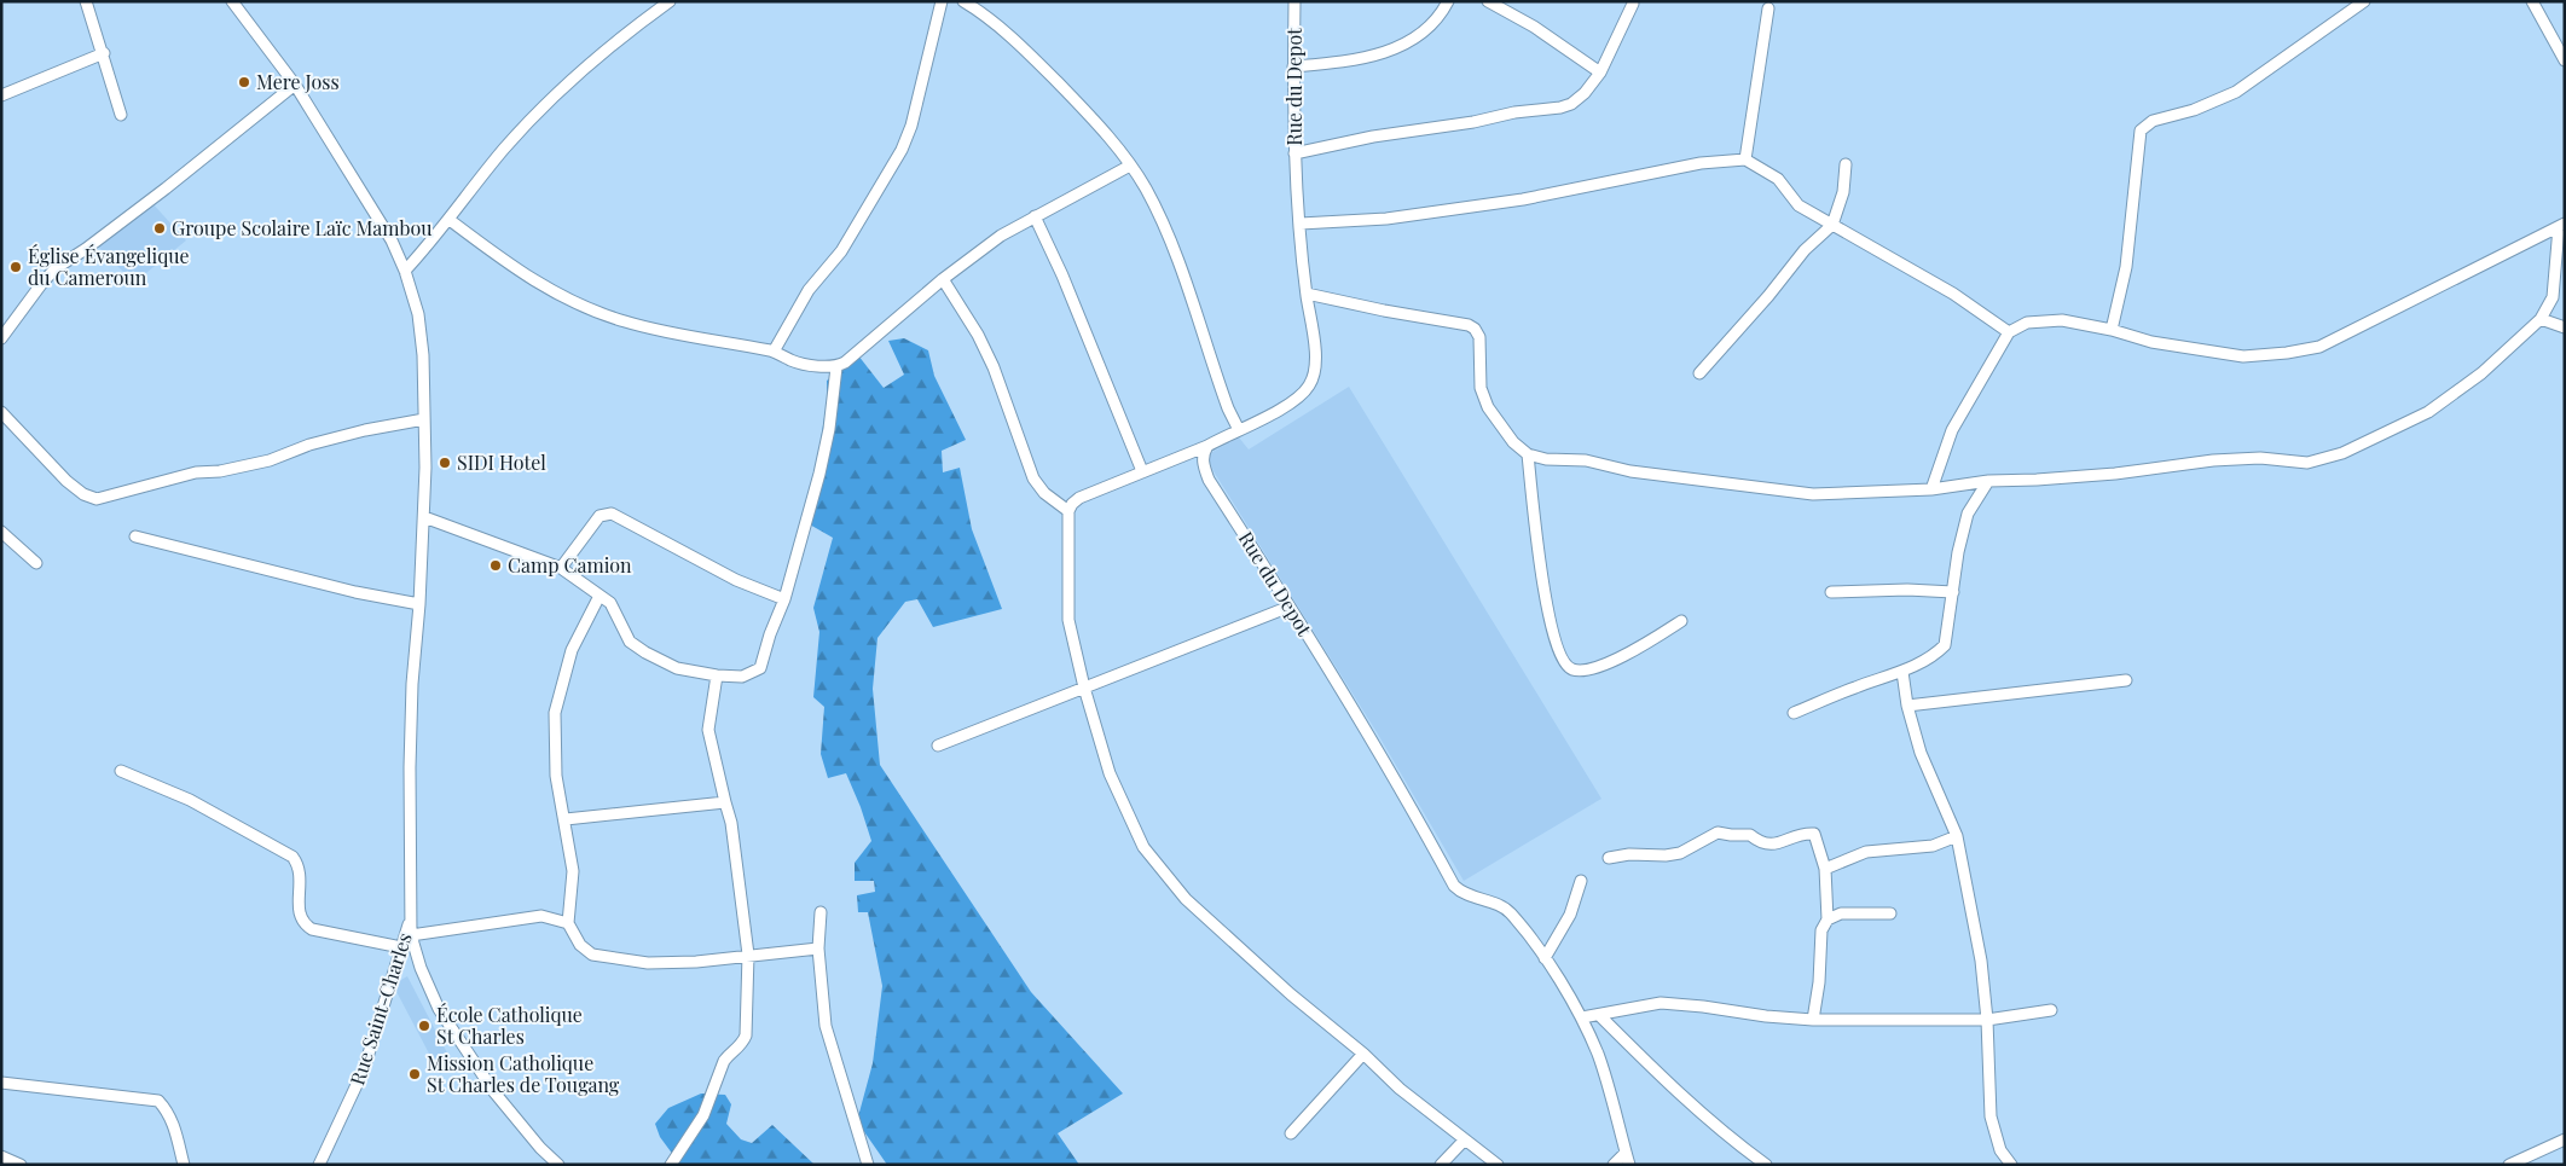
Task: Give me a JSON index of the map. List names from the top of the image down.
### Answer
{
  "streets": {
    "street": ["Rue du Depot", "Rue Saint-Charles"]
  },
  "places": [
    "Mere Joss",
    "Groupe Scolaire Laïc Mambou",
    "Église Évangelique du Cameroun",
    "SIDI Hotel",
    "Camp Camion",
    "École Catholique St Charles",
    "Mission Catholique St Charles de Tougang"
  ]
}
